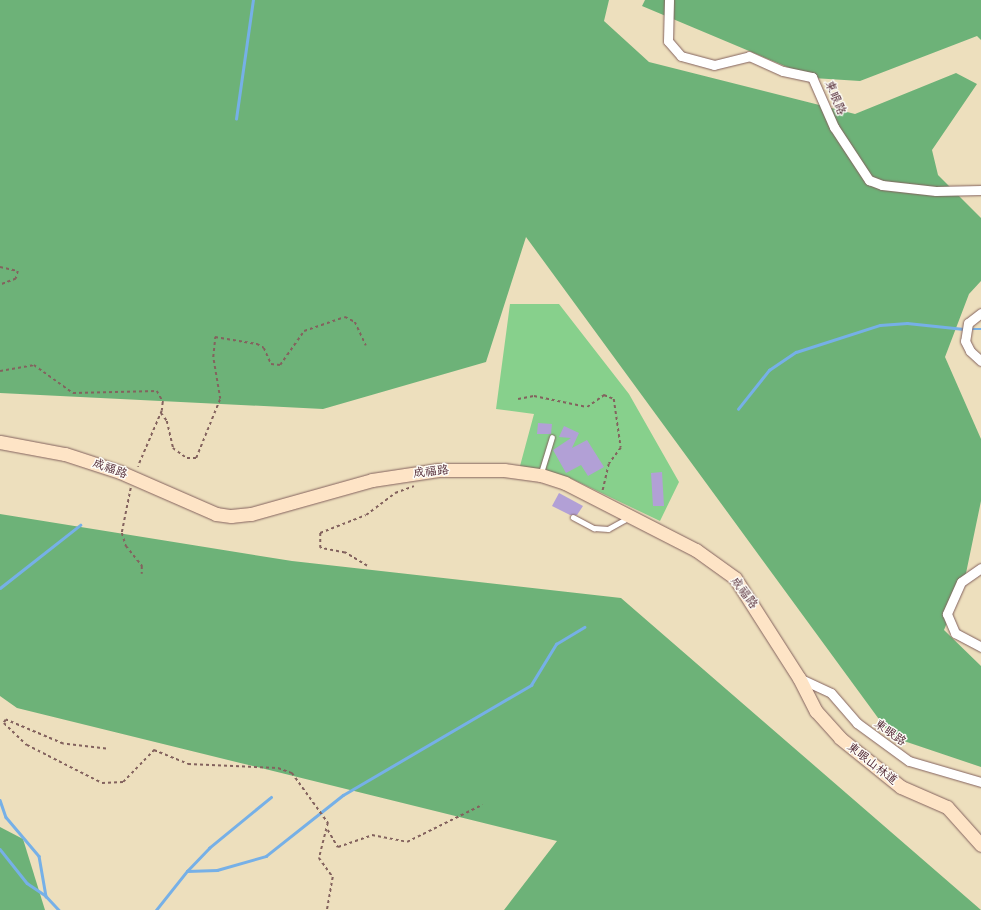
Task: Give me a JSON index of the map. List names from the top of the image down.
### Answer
{
  "streets": {
    "street": ["東眼路", "成福路", "東眼山林道"]
  },
  "crossings": [
    ["東眼路", "成福路"],
    ["東眼路", "東眼山林道"],
    ["成福路", "東眼山林道"]
  ]
}
